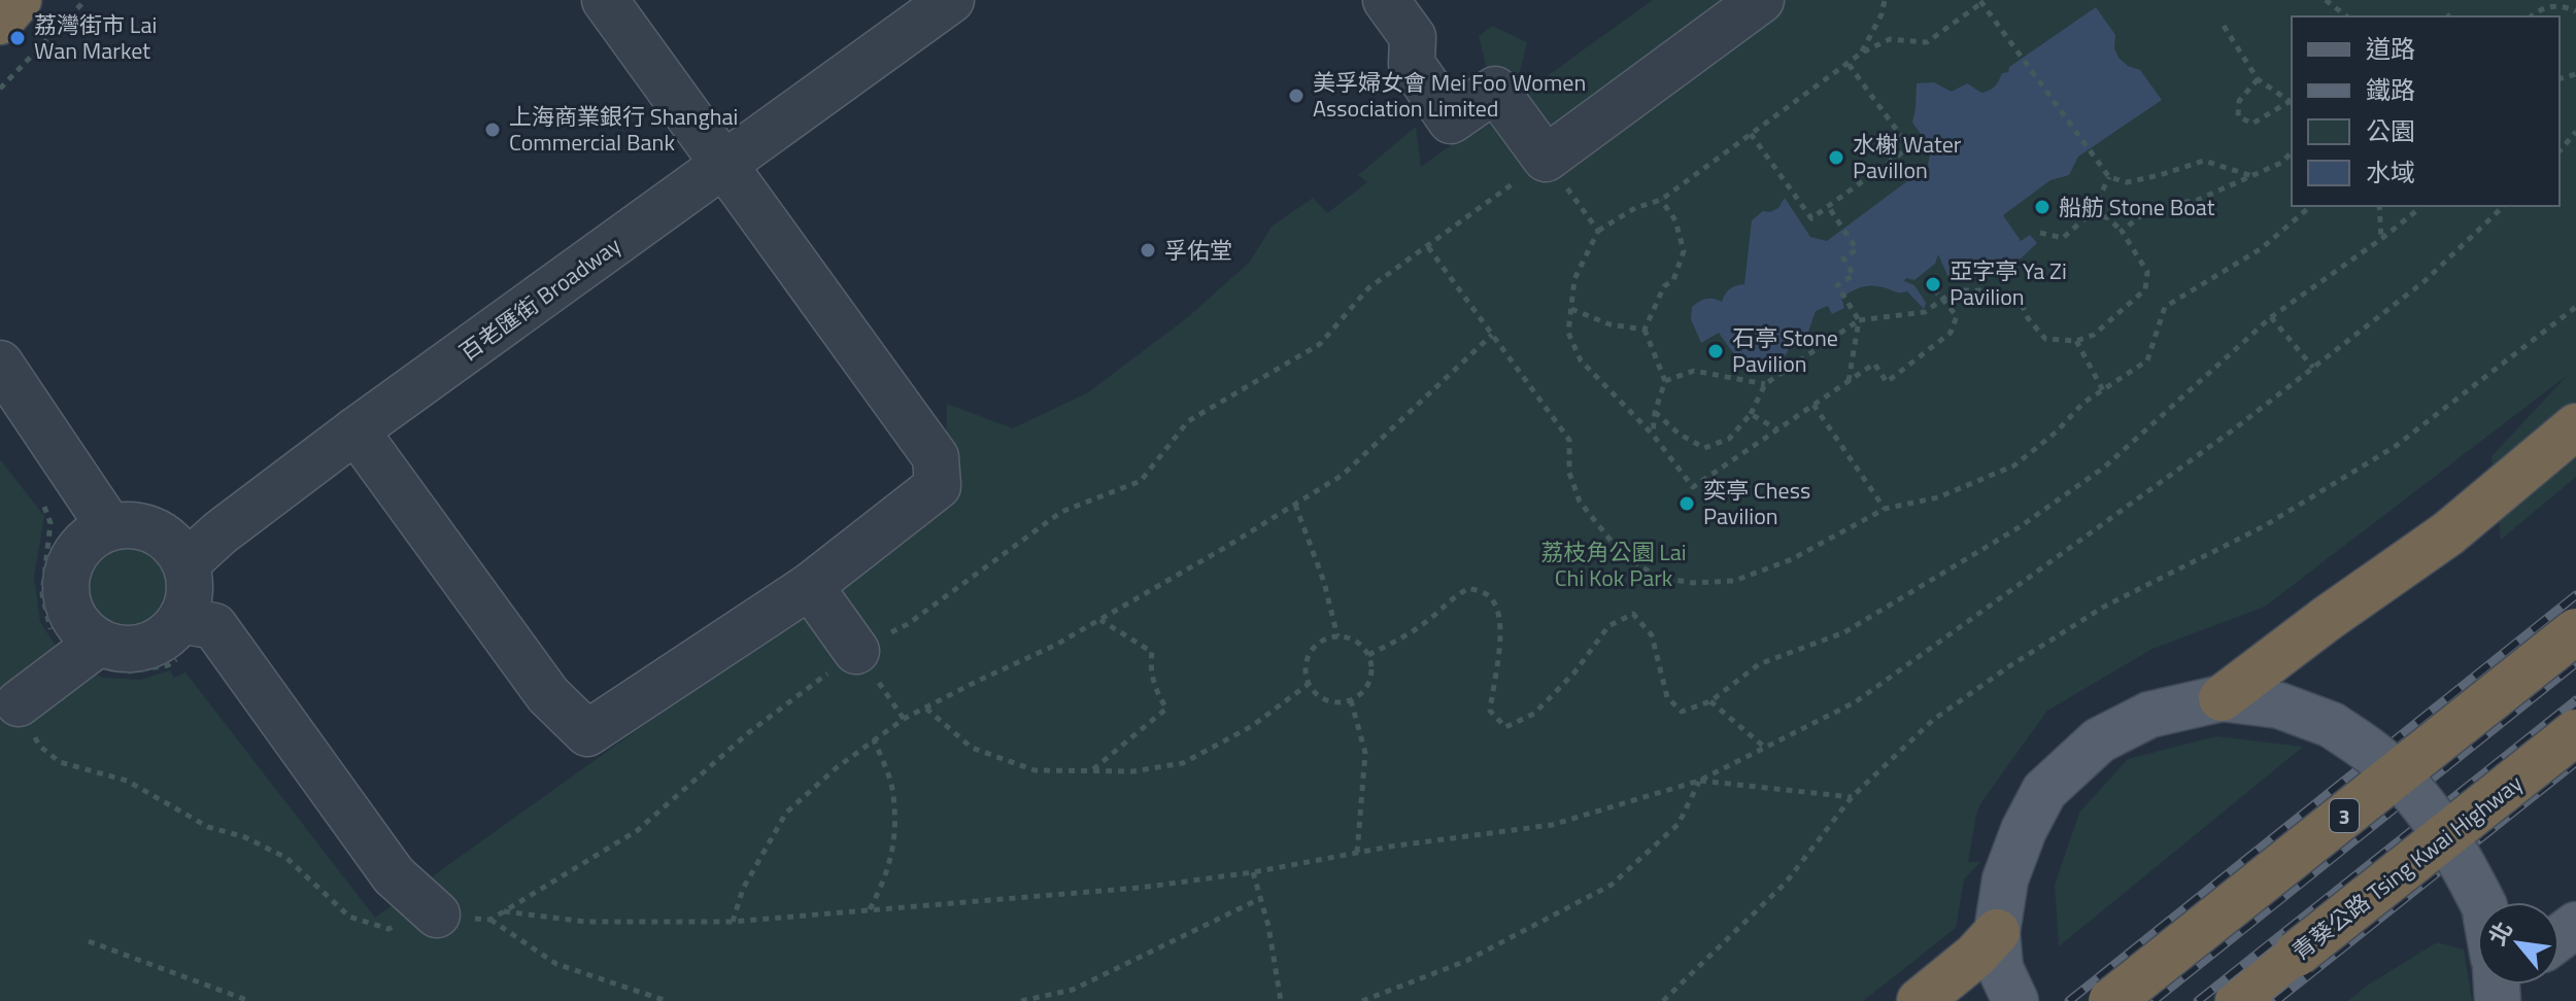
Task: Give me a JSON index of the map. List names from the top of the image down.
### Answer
{
  "streets": {
    "highway": ["3", "青葵公路 Tsing Kwai Highway"],
    "street": ["百老匯街 Broadway"]
  },
  "parks": ["荔枝角公園 Lai Chi Kok Park"],
  "places": [
    "荔灣街市 Lai Wan Market",
    "美孚婦女會 Mei Foo Women Association Limited",
    "上海商業銀行 Shanghai Commercial Bank",
    "水榭 Water Pavillon",
    "船舫 Stone Boat",
    "孚佑堂",
    "亞字亭 Ya Zi Pavilion",
    "石亭 Stone Pavilion",
    "奕亭 Chess Pavilion"
  ],
  "legend": [
    "道路",
    "鐵路",
    "公園",
    "水域"
  ],
  "north": "top left"
}
